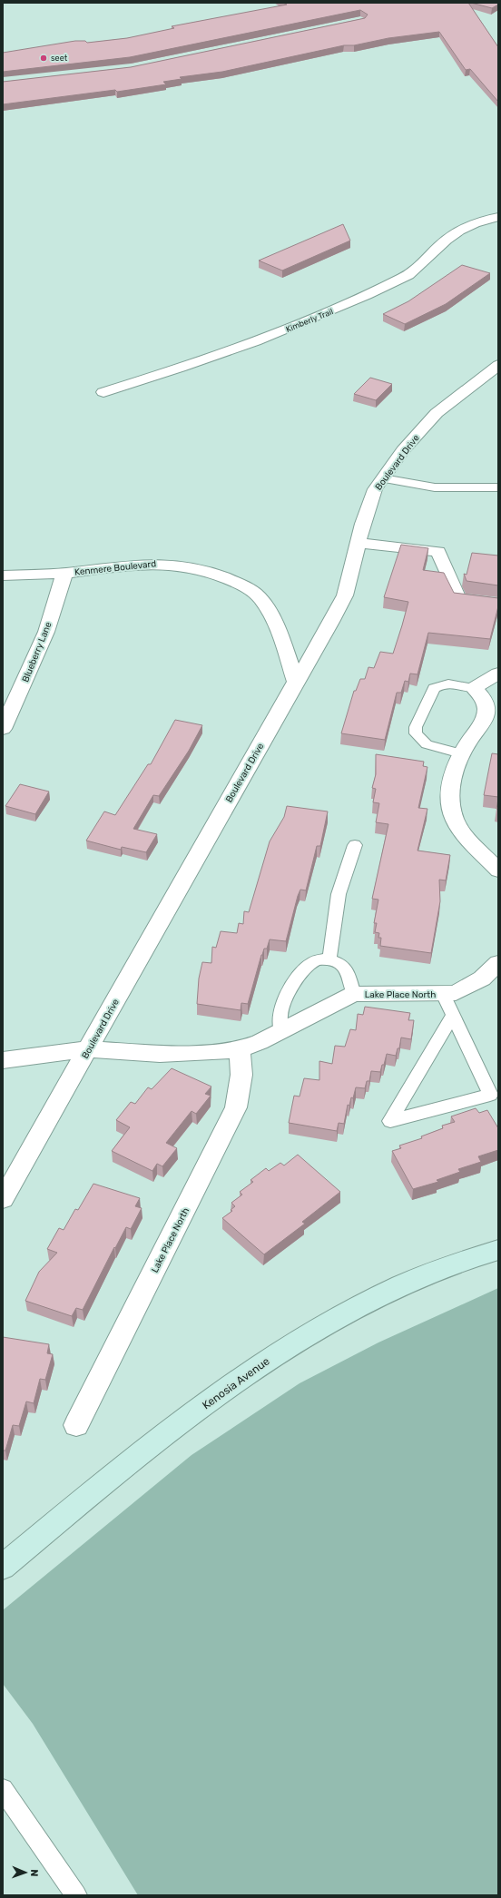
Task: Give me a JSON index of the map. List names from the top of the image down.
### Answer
{
  "streets": {
    "street": [
      "Kimberly Trail",
      "Boulevard Drive",
      "Kenmere Boulevard",
      "Blueberry Lane",
      "Lake Place North",
      "Kenosia Avenue"
    ]
  },
  "crossings": [
    ["Boulevard Drive", "Kenmere Boulevard"],
    ["Boulevard Drive", "Lake Place North"],
    ["Kenmere Boulevard", "Blueberry Lane"]
  ],
  "places": ["seet"],
  "north": "right"
}
